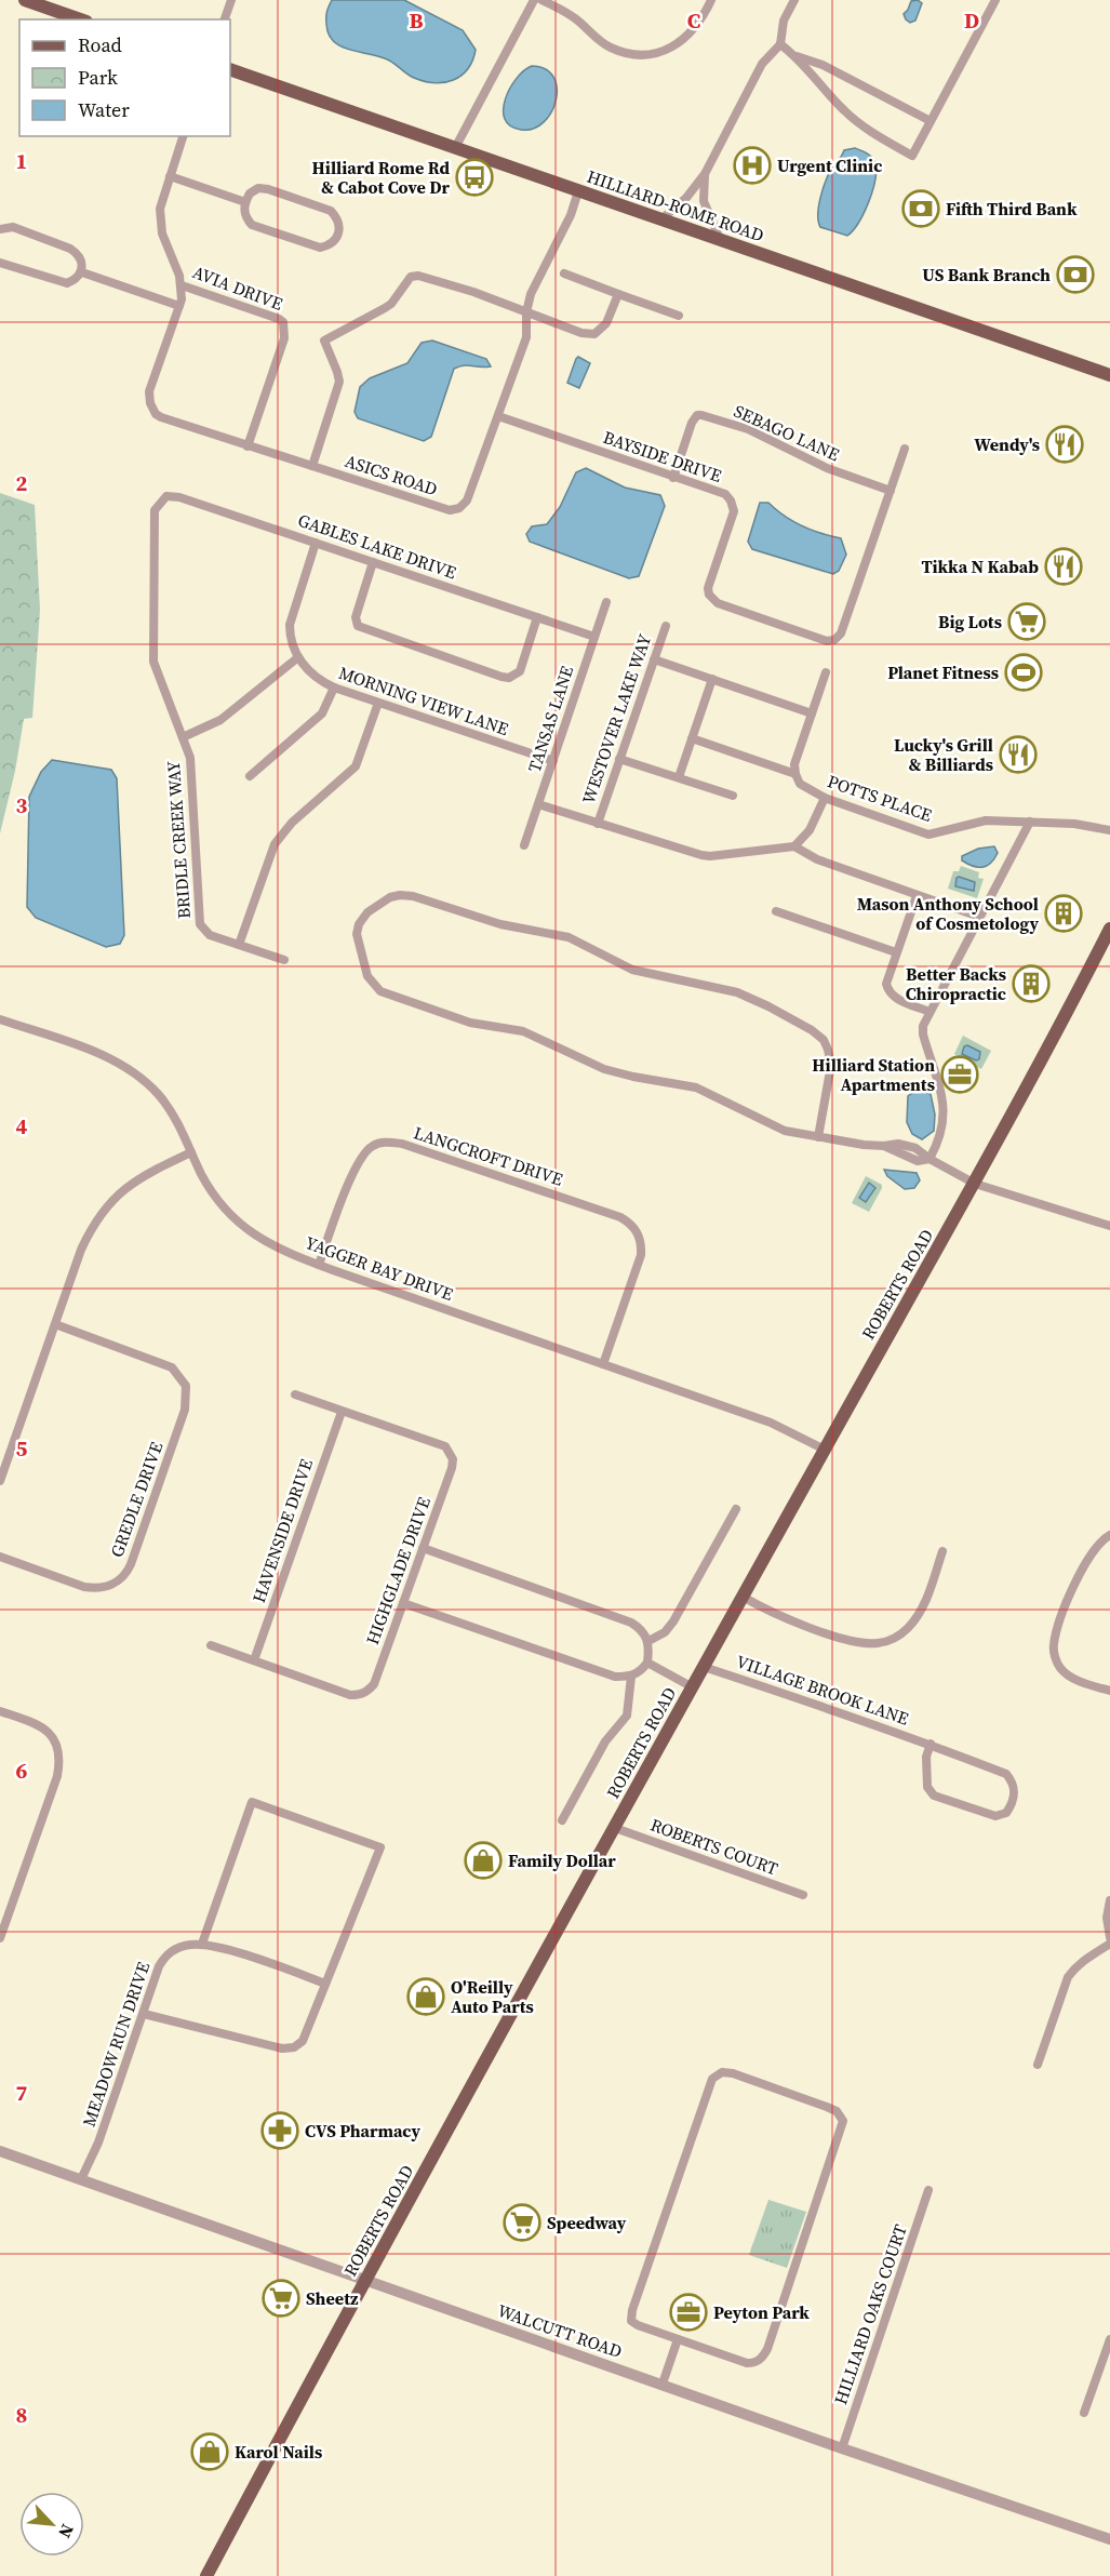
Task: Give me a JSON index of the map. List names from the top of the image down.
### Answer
{
  "streets": {
    "main road": ["HILLIARD-ROME ROAD", "ROBERTS ROAD"],
    "street": [
      "AVIA DRIVE",
      "SEBAGO LANE",
      "BAYSIDE DRIVE",
      "ASICS ROAD",
      "GABLES LAKE DRIVE",
      "MORNING VIEW LANE",
      "TANSAS LANE",
      "WESTOVER LAKE WAY",
      "POTTS PLACE",
      "BRIDLE CREEK WAY",
      "LANGCROFT DRIVE",
      "YAGGER BAY DRIVE",
      "GREDLE DRIVE",
      "HAVENSIDE DRIVE",
      "HIGHGLADE DRIVE",
      "VILLAGE BROOK LANE",
      "ROBERTS COURT",
      "MEADOW RUN DRIVE",
      "HILLIARD OAKS COURT",
      "WALCUTT ROAD"
    ]
  },
  "crossings": [
    ["HILLIARD-ROME ROAD", "ASICS ROAD"],
    ["AVIA DRIVE", "ASICS ROAD"],
    ["SEBAGO LANE", "BAYSIDE DRIVE"],
    ["BAYSIDE DRIVE", "ASICS ROAD"],
    ["GABLES LAKE DRIVE", "TANSAS LANE"],
    ["GABLES LAKE DRIVE", "BRIDLE CREEK WAY"],
    ["MORNING VIEW LANE", "TANSAS LANE"],
    ["LANGCROFT DRIVE", "YAGGER BAY DRIVE"],
    ["YAGGER BAY DRIVE", "ROBERTS ROAD"],
    ["ROBERTS ROAD", "VILLAGE BROOK LANE"],
    ["ROBERTS ROAD", "ROBERTS COURT"],
    ["ROBERTS ROAD", "WALCUTT ROAD"],
    ["HAVENSIDE DRIVE", "HIGHGLADE DRIVE"],
    ["MEADOW RUN DRIVE", "WALCUTT ROAD"],
    ["HILLIARD OAKS COURT", "WALCUTT ROAD"]
  ],
  "places": {
    "hospital": ["Urgent Clinic"],
    "bus stop": ["Hilliard Rome Rd & Cabot Cove Dr"],
    "bank": ["Fifth Third Bank", "US Bank Branch"],
    "restaurant": ["Wendy's", "Tikka N Kabab", "Lucky's Grill & Billiards"],
    "supermarket": ["Big Lots", "Speedway", "Sheetz"],
    "sports": ["Planet Fitness"],
    "building": ["Mason Anthony School of Cosmetology", "Better Backs Chiropractic"],
    "office": ["Hilliard Station Apartments", "Peyton Park"],
    "shop": ["Family Dollar", "O'Reilly Auto Parts", "Karol Nails"],
    "pharmacy": ["CVS Pharmacy"]
  },
  "legend": ["Road", "Park", "Water"],
  "north": "bottom right",
  "grid": {
    "columns": ["B", "C", "D"],
    "rows": [
      "1",
      "2",
      "3",
      "4",
      "5",
      "6",
      "7",
      "8"
    ]
  }
}
